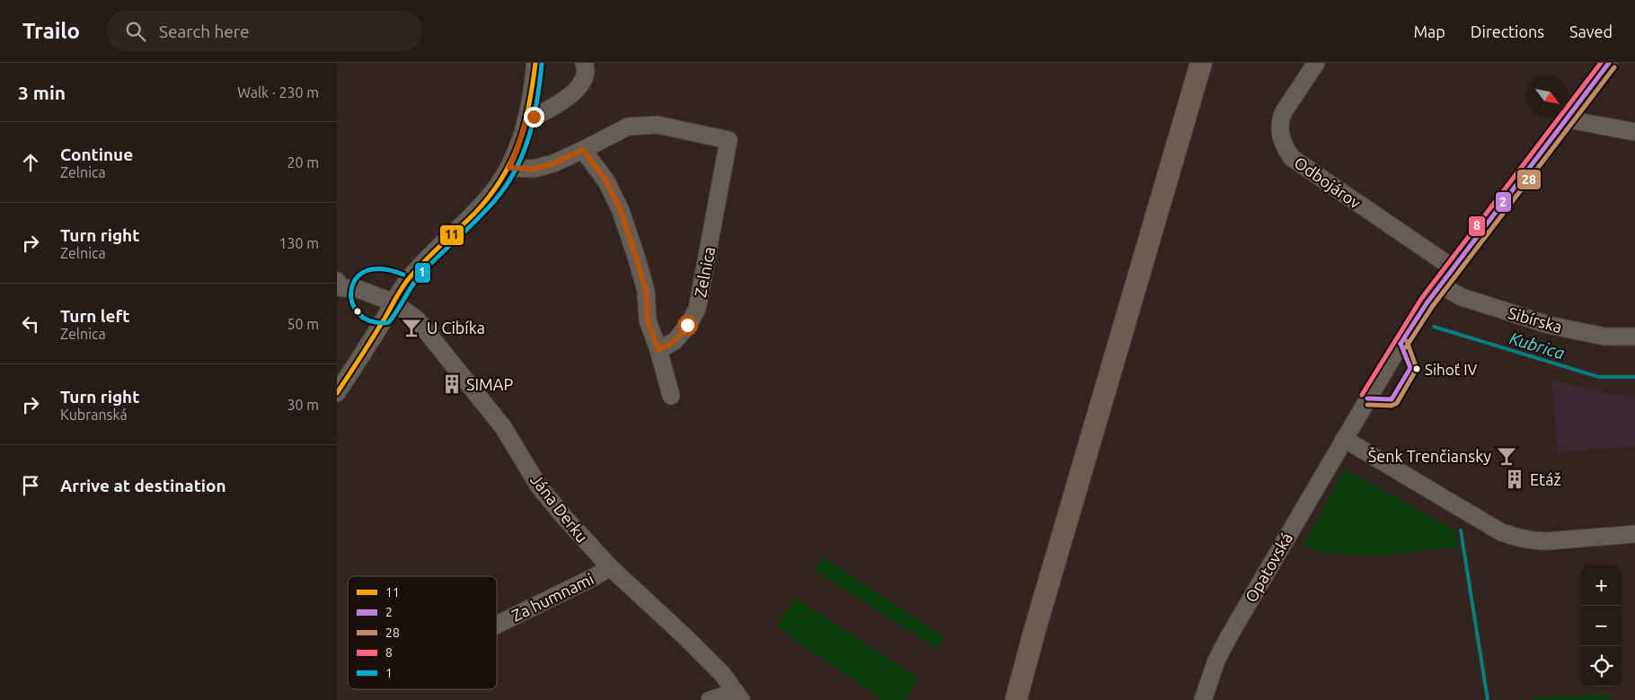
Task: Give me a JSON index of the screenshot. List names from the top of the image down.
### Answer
{
  "streets": {
    "street": [
      "Odbojárov",
      "Zelnica",
      "Sibírska",
      "Jána Derku",
      "Opatovská",
      "Za humnami"
    ]
  },
  "crossings": [
    ["Odbojárov", "Opatovská"],
    ["Sibírska", "Opatovská"],
    ["Jána Derku", "Za humnami"]
  ],
  "water": ["Kubrica"],
  "places": {
    "bar": ["U Cibíka", "Šenk Trenčiansky"],
    "other": ["Sihoť IV"],
    "building": ["SIMAP", "Etáž"]
  },
  "lines": [
    "transit line 11",
    "transit line 2",
    "transit line 8",
    "transit line 1",
    "transit line 28"
  ],
  "legend": [
    "11",
    "2",
    "28",
    "8",
    "1"
  ],
  "north": "bottom right",
  "page": {
    "header": "Trailo",
    "search": "Search here",
    "nav": ["Map", "Directions", "Saved"],
    "heading": ["3 min", "Walk · 230 m"],
    "list": [
      ["Continue", "Zelnica", "20 m"],
      ["Turn right", "Zelnica", "130 m"],
      ["Turn left", "Zelnica", "50 m"],
      ["Turn right", "Kubranská", "30 m"],
      "Arrive at destination"
    ],
    "map_buttons": ["+", "−"]
  }
}
